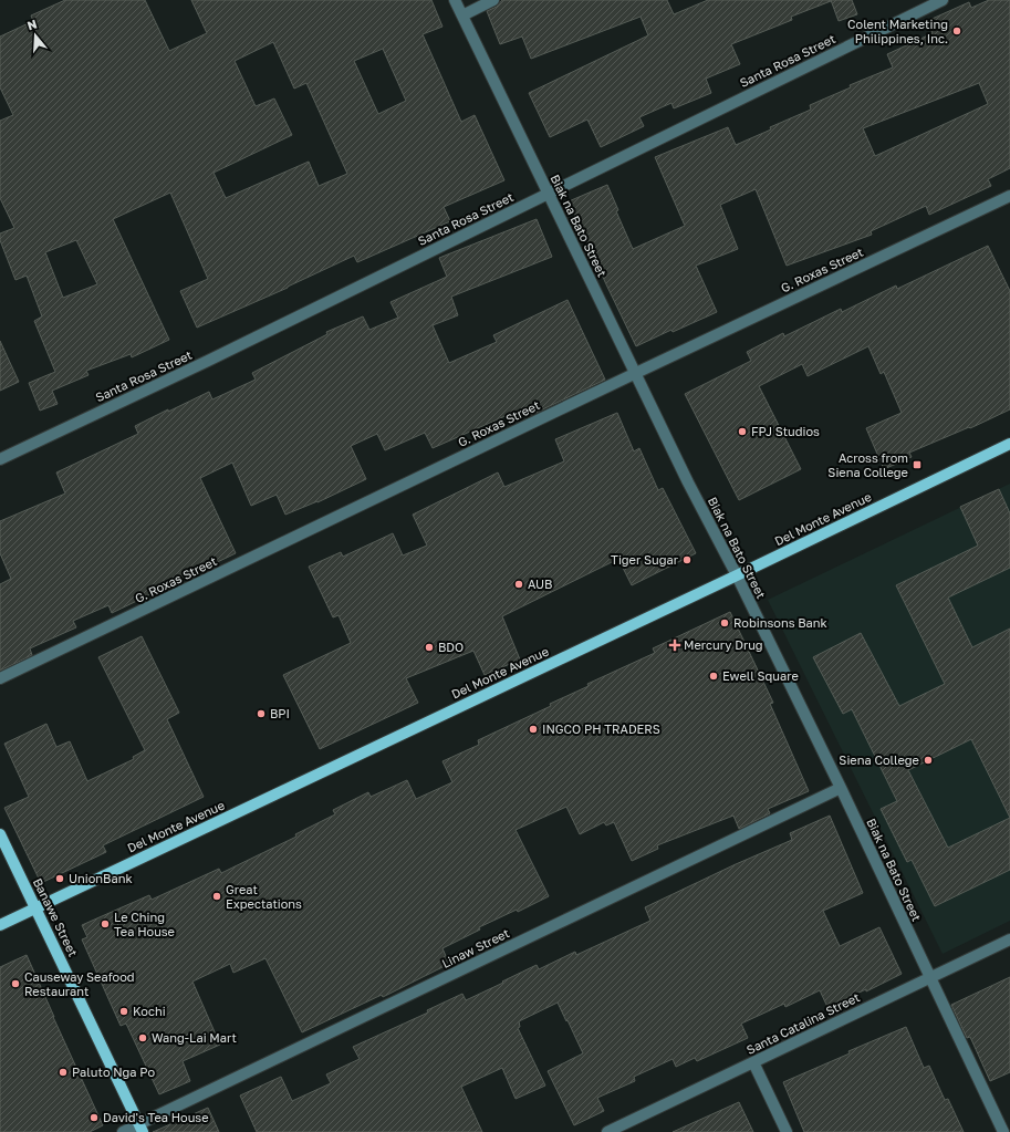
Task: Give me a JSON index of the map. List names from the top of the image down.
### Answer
{
  "streets": {
    "main road": ["Del Monte Avenue", "Banawe Street"],
    "street": [
      "Santa Rosa Street",
      "Biak na Bato Street",
      "G. Roxas Street",
      "Linaw Street",
      "Santa Catalina Street"
    ]
  },
  "crossings": [
    ["Santa Rosa Street", "Biak na Bato Street"],
    ["Biak na Bato Street", "G. Roxas Street"],
    ["Biak na Bato Street", "Del Monte Avenue"],
    ["Biak na Bato Street", "Linaw Street"],
    ["Biak na Bato Street", "Santa Catalina Street"],
    ["Del Monte Avenue", "Banawe Street"],
    ["Banawe Street", "Linaw Street"]
  ],
  "places": {
    "other": [
      "Colent Marketing Philippines, Inc.",
      "FPJ Studios",
      "Tiger Sugar",
      "AUB",
      "Robinsons Bank",
      "BDO",
      "Ewell Square",
      "BPI",
      "INGCO PH TRADERS",
      "Siena College",
      "UnionBank",
      "Great Expectations",
      "Le Ching Tea House",
      "Causeway Seafood Restaurant",
      "Kochi",
      "Wang-Lai Mart",
      "Paluto Nga Po",
      "David's Tea House"
    ],
    "transit": ["Across from Siena College"],
    "health": ["Mercury Drug"]
  },
  "north": "top"
}
